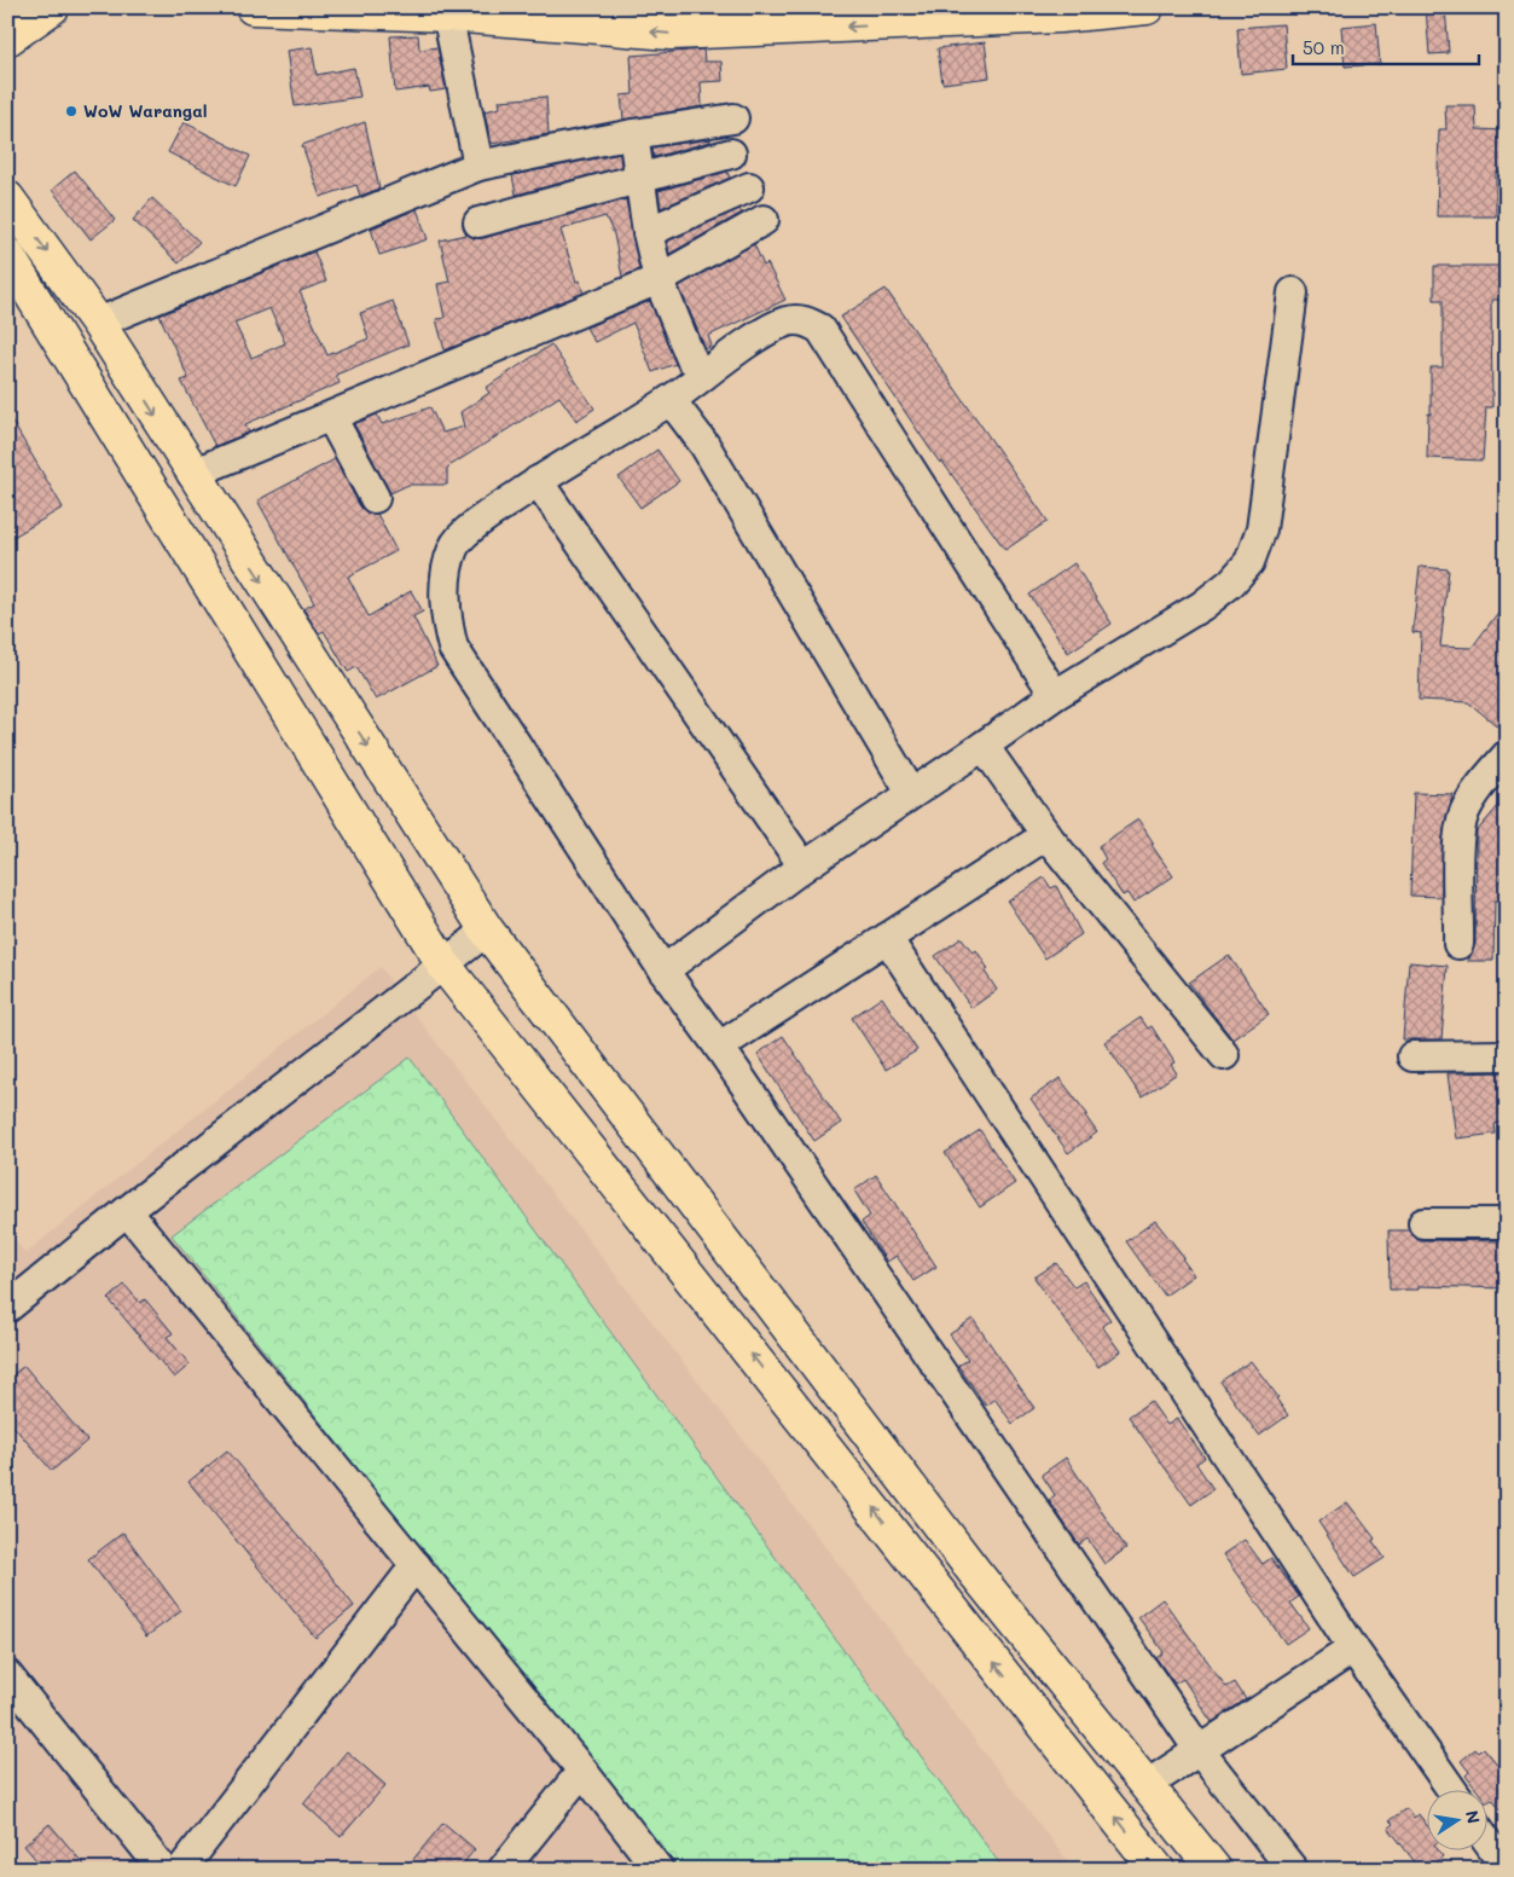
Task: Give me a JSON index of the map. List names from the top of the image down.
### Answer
{
  "places": ["WoW Warangal"],
  "scale_bar": "50 m",
  "north": "right"
}
